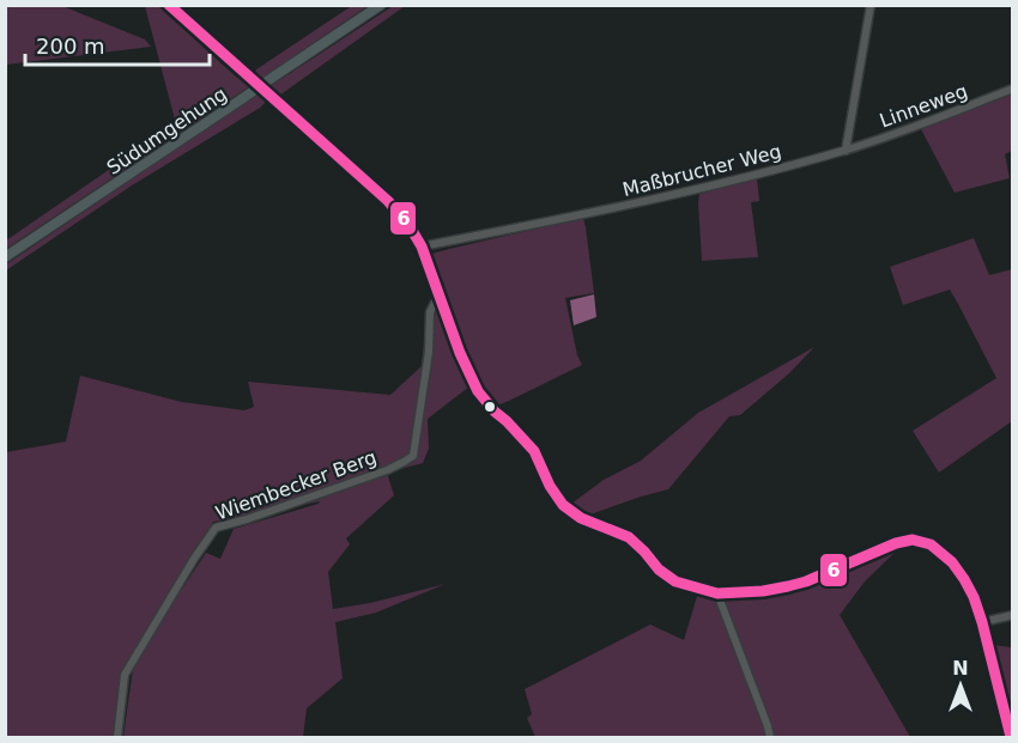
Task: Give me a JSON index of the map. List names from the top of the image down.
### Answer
{
  "streets": {
    "main road": ["Südumgehung"],
    "street": ["Linneweg", "Maßbrucher Weg", "Wiembecker Berg"]
  },
  "crossings": [
    ["Linneweg", "Maßbrucher Weg"]
  ],
  "lines": ["transit line 6"],
  "scale_bar": "200 m",
  "north": "top"
}
